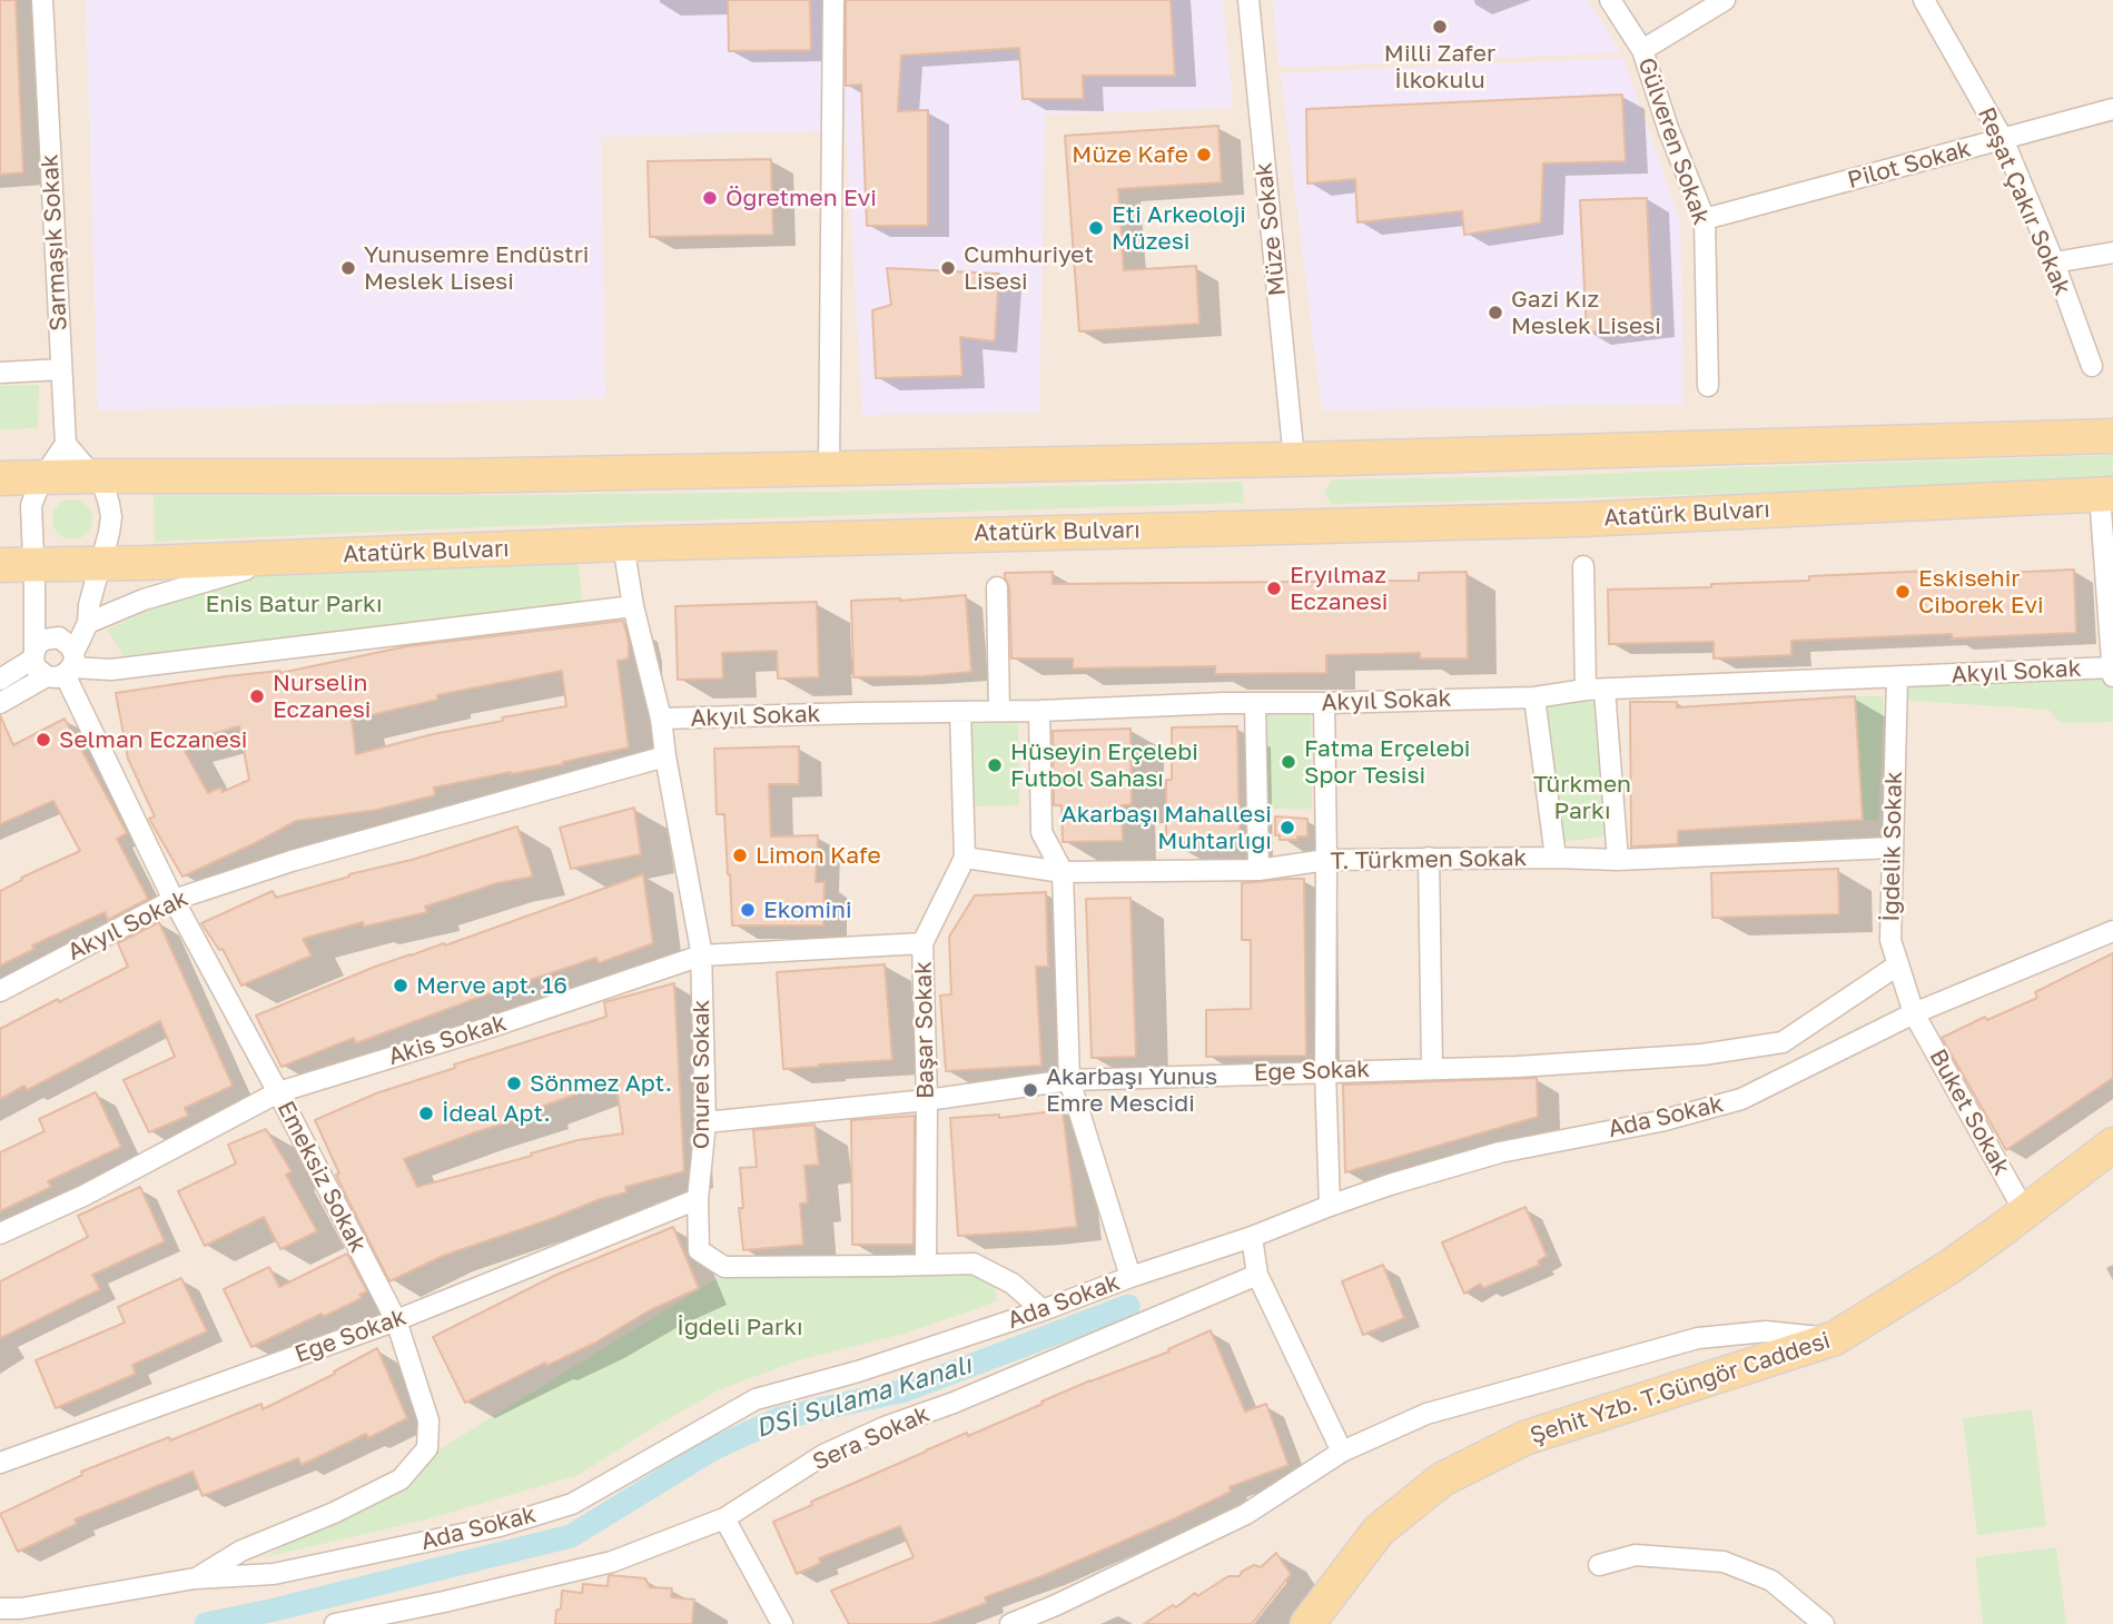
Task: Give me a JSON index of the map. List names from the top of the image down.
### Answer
{
  "streets": {
    "main road": ["Atatürk Bulvarı", "Şehit Yzb. T.Güngör Caddesi"],
    "street": [
      "Gülveren Sokak",
      "Pilot Sokak",
      "Reşat Çakır Sokak",
      "Müze Sokak",
      "Sarmaşık Sokak",
      "Akyıl Sokak",
      "İğdelik Sokak",
      "T. Türkmen Sokak",
      "Başar Sokak",
      "Akis Sokak",
      "Ege Sokak",
      "Onurel Sokak",
      "Buket Sokak",
      "Ada Sokak",
      "Emeksiz Sokak",
      "Sera Sokak"
    ]
  },
  "crossings": [
    ["Gülveren Sokak", "Pilot Sokak"],
    ["Pilot Sokak", "Reşat Çakır Sokak"],
    ["Atatürk Bulvarı", "Onurel Sokak"],
    ["Akyıl Sokak", "İğdelik Sokak"],
    ["Akyıl Sokak", "Başar Sokak"],
    ["Akyıl Sokak", "Onurel Sokak"],
    ["Akyıl Sokak", "Emeksiz Sokak"],
    ["İğdelik Sokak", "T. Türkmen Sokak"],
    ["İğdelik Sokak", "Ege Sokak"],
    ["İğdelik Sokak", "Buket Sokak"],
    ["İğdelik Sokak", "Ada Sokak"],
    ["T. Türkmen Sokak", "Başar Sokak"],
    ["Başar Sokak", "Akis Sokak"],
    ["Başar Sokak", "Ege Sokak"],
    ["Başar Sokak", "Onurel Sokak"],
    ["Akis Sokak", "Onurel Sokak"],
    ["Akis Sokak", "Emeksiz Sokak"],
    ["Ege Sokak", "Onurel Sokak"],
    ["Ege Sokak", "Emeksiz Sokak"],
    ["Onurel Sokak", "Ada Sokak"],
    ["Buket Sokak", "Ada Sokak"],
    ["Buket Sokak", "Şehit Yzb. T.Güngör Caddesi"],
    ["Ada Sokak", "Emeksiz Sokak"]
  ],
  "water": ["DSİ Sulama Kanalı"],
  "parks": ["Enis Batur Parkı", "Türkmen Parkı", "İğdeli Parkı"],
  "places": [
    "Milli Zafer İlkokulu",
    "Müze Kafe",
    "Öğretmen Evi",
    "Eti Arkeoloji Müzesi",
    "Yunusemre Endüstri Meslek Lisesi",
    "Cumhuriyet Lisesi",
    "Gazi Kız Meslek Lisesi",
    "Eryılmaz Eczanesi",
    "Eskisehir Ciborek Evi",
    "Nurselin Eczanesi",
    "Selman Eczanesi",
    "Fatma Erçelebi Spor Tesisi",
    "Hüseyin Erçelebi Futbol Sahası",
    "Akarbaşı Mahallesi Muhtarlığı",
    "Limon Kafe",
    "Ekomini",
    "Merve apt. 16",
    "Sönmez Apt.",
    "Akarbaşı Yunus Emre Mescidi",
    "İdeal Apt."
  ]
}
